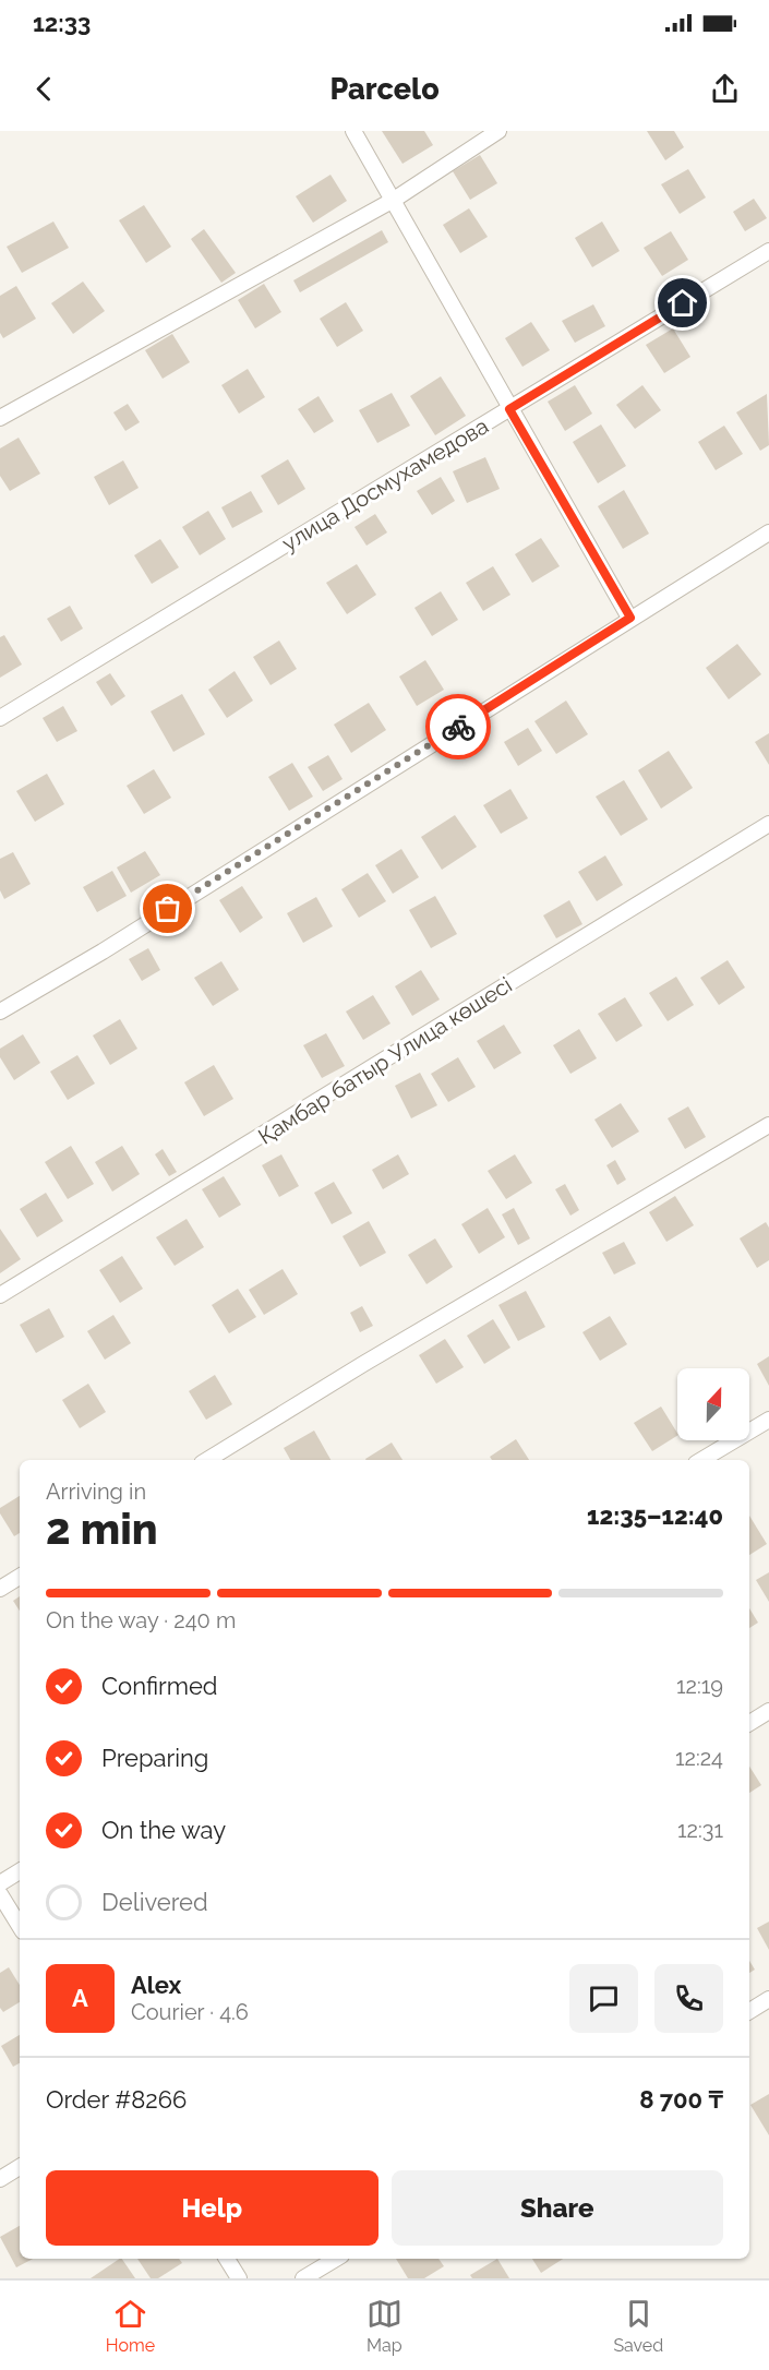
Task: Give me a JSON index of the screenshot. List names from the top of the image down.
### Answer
{
  "streets": {
    "street": ["улица Досмухамедова", "Қамбар батыр Улица көшесі"]
  },
  "north": "top",
  "page": {
    "status": "12:33",
    "header": "Parcelo",
    "heading": ["2 min", "Arriving in", "12:35–12:40"],
    "panel": [
      "Alex",
      "Courier · 4.6",
      "Order #8266",
      "8 700 ₸"
    ],
    "bar": "On the way · 240 m",
    "list": [
      ["Confirmed", "12:19"],
      ["Preparing", "12:24"],
      ["On the way", "12:31"],
      "Delivered"
    ],
    "round": "A",
    "buttons": ["Help", "Share"],
    "tabs": ["Home", "Map", "Saved"]
  }
}
